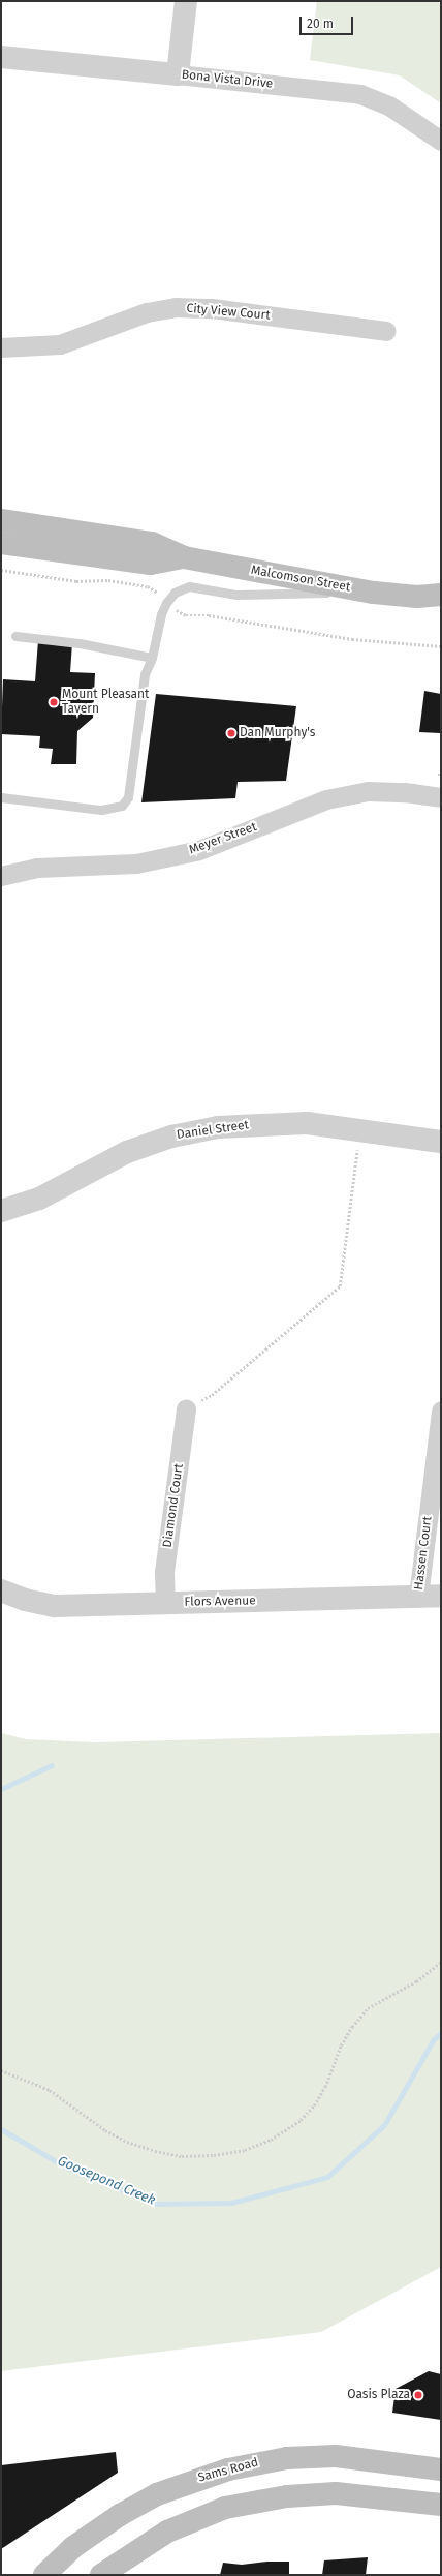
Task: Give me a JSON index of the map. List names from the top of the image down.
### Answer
{
  "streets": {
    "main road": ["Malcomson Street", "Sams Road"],
    "street": [
      "Bona Vista Drive",
      "City View Court",
      "Meyer Street",
      "Daniel Street",
      "Diamond Court",
      "Hassen Court",
      "Flors Avenue"
    ]
  },
  "crossings": [
    ["Diamond Court", "Flors Avenue"],
    ["Hassen Court", "Flors Avenue"]
  ],
  "water": ["Goosepond Creek"],
  "places": ["Mount Pleasant Tavern", "Dan Murphy's", "Oasis Plaza"],
  "scale_bar": "20 m"
}
